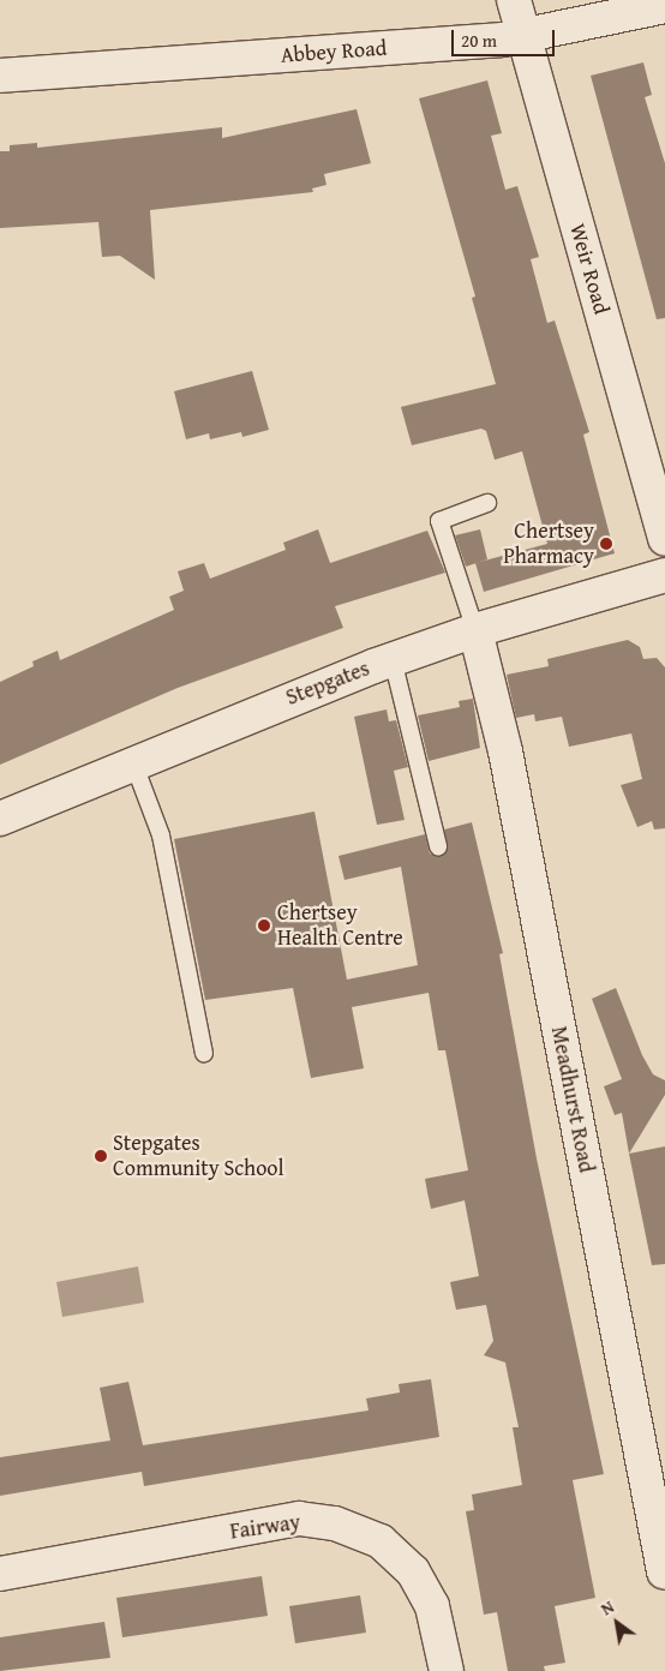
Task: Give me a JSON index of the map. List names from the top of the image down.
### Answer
{
  "streets": {
    "street": [
      "Abbey Road",
      "Weir Road",
      "Stepgates",
      "Meadhurst Road",
      "Fairway"
    ]
  },
  "crossings": [
    ["Abbey Road", "Weir Road"],
    ["Stepgates", "Meadhurst Road"]
  ],
  "places": ["Chertsey Pharmacy", "Chertsey Health Centre", "Stepgates Community School"],
  "scale_bar": "20 m",
  "north": "top left"
}
